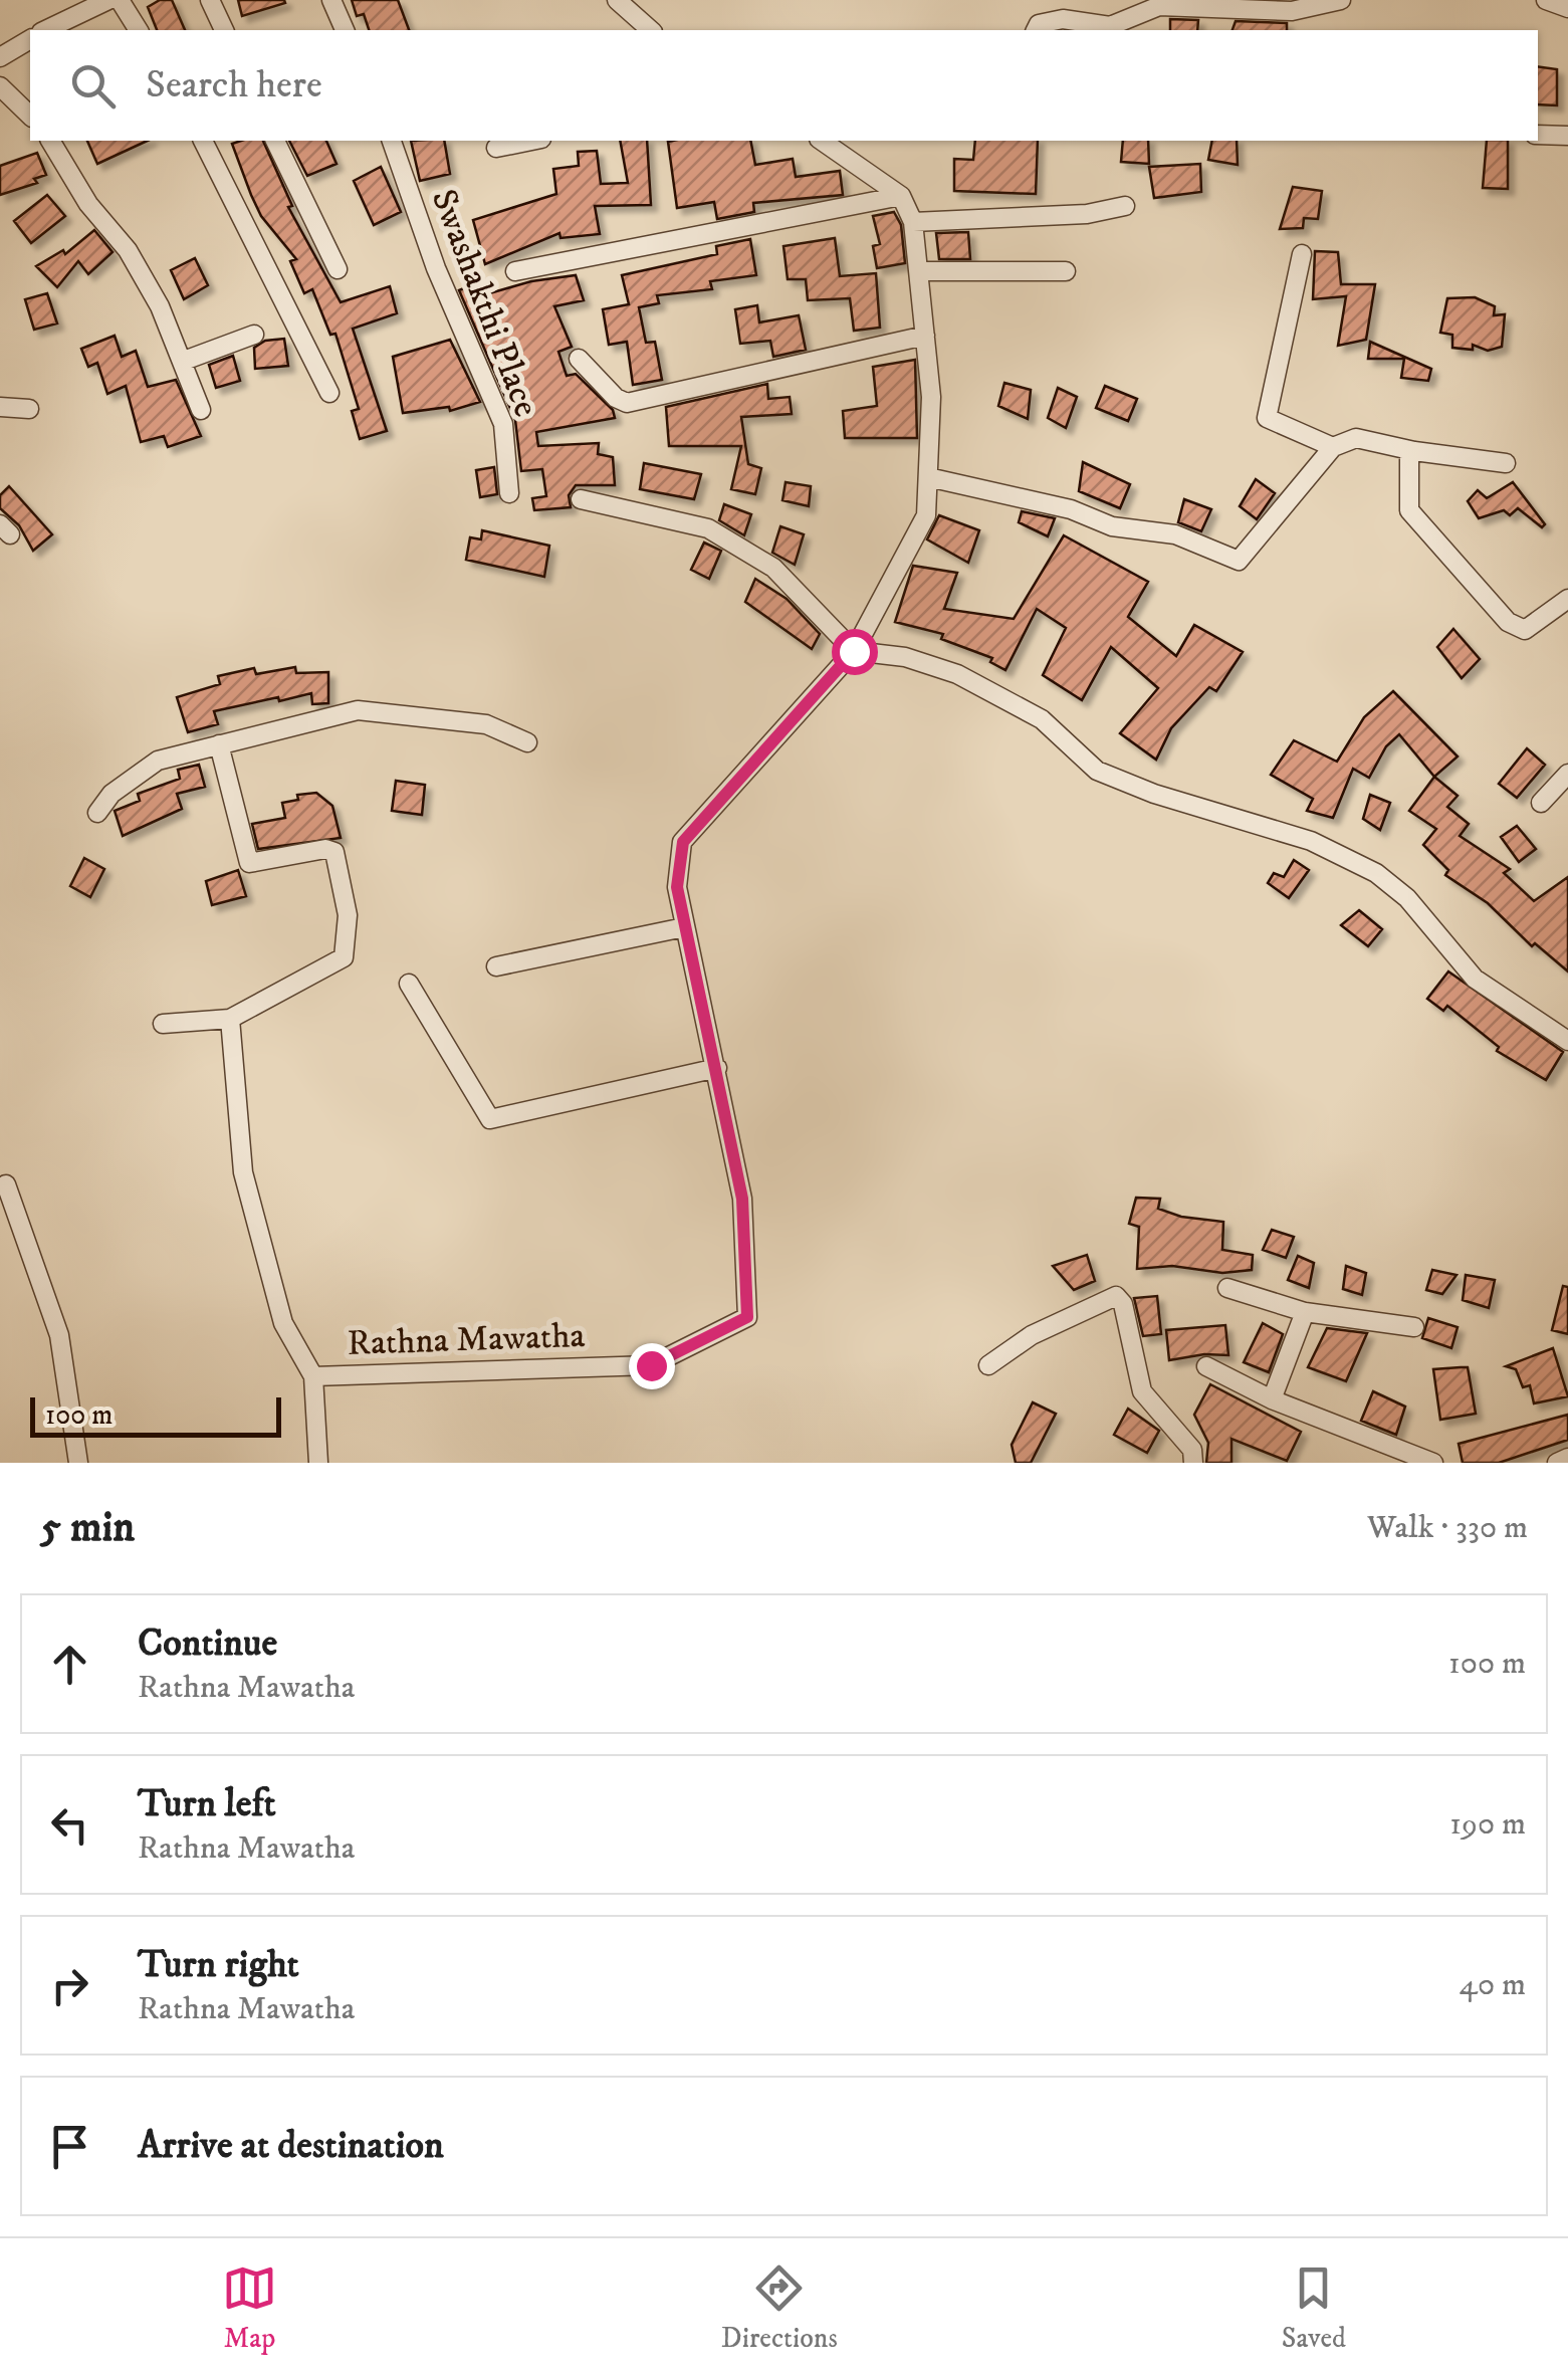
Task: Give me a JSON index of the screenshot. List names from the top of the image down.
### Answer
{
  "streets": {
    "street": ["Swashakthi Place", "Rathna Mawatha"]
  },
  "scale_bar": "100 m",
  "page": {
    "search": "Search here",
    "scale": "100 m",
    "heading": ["5 min", "Walk · 330 m"],
    "list": [
      ["Continue", "Rathna Mawatha", "100 m"],
      ["Turn left", "Rathna Mawatha", "190 m"],
      ["Turn right", "Rathna Mawatha", "40 m"],
      "Arrive at destination"
    ],
    "nav": ["Map", "Directions", "Saved"]
  }
}
